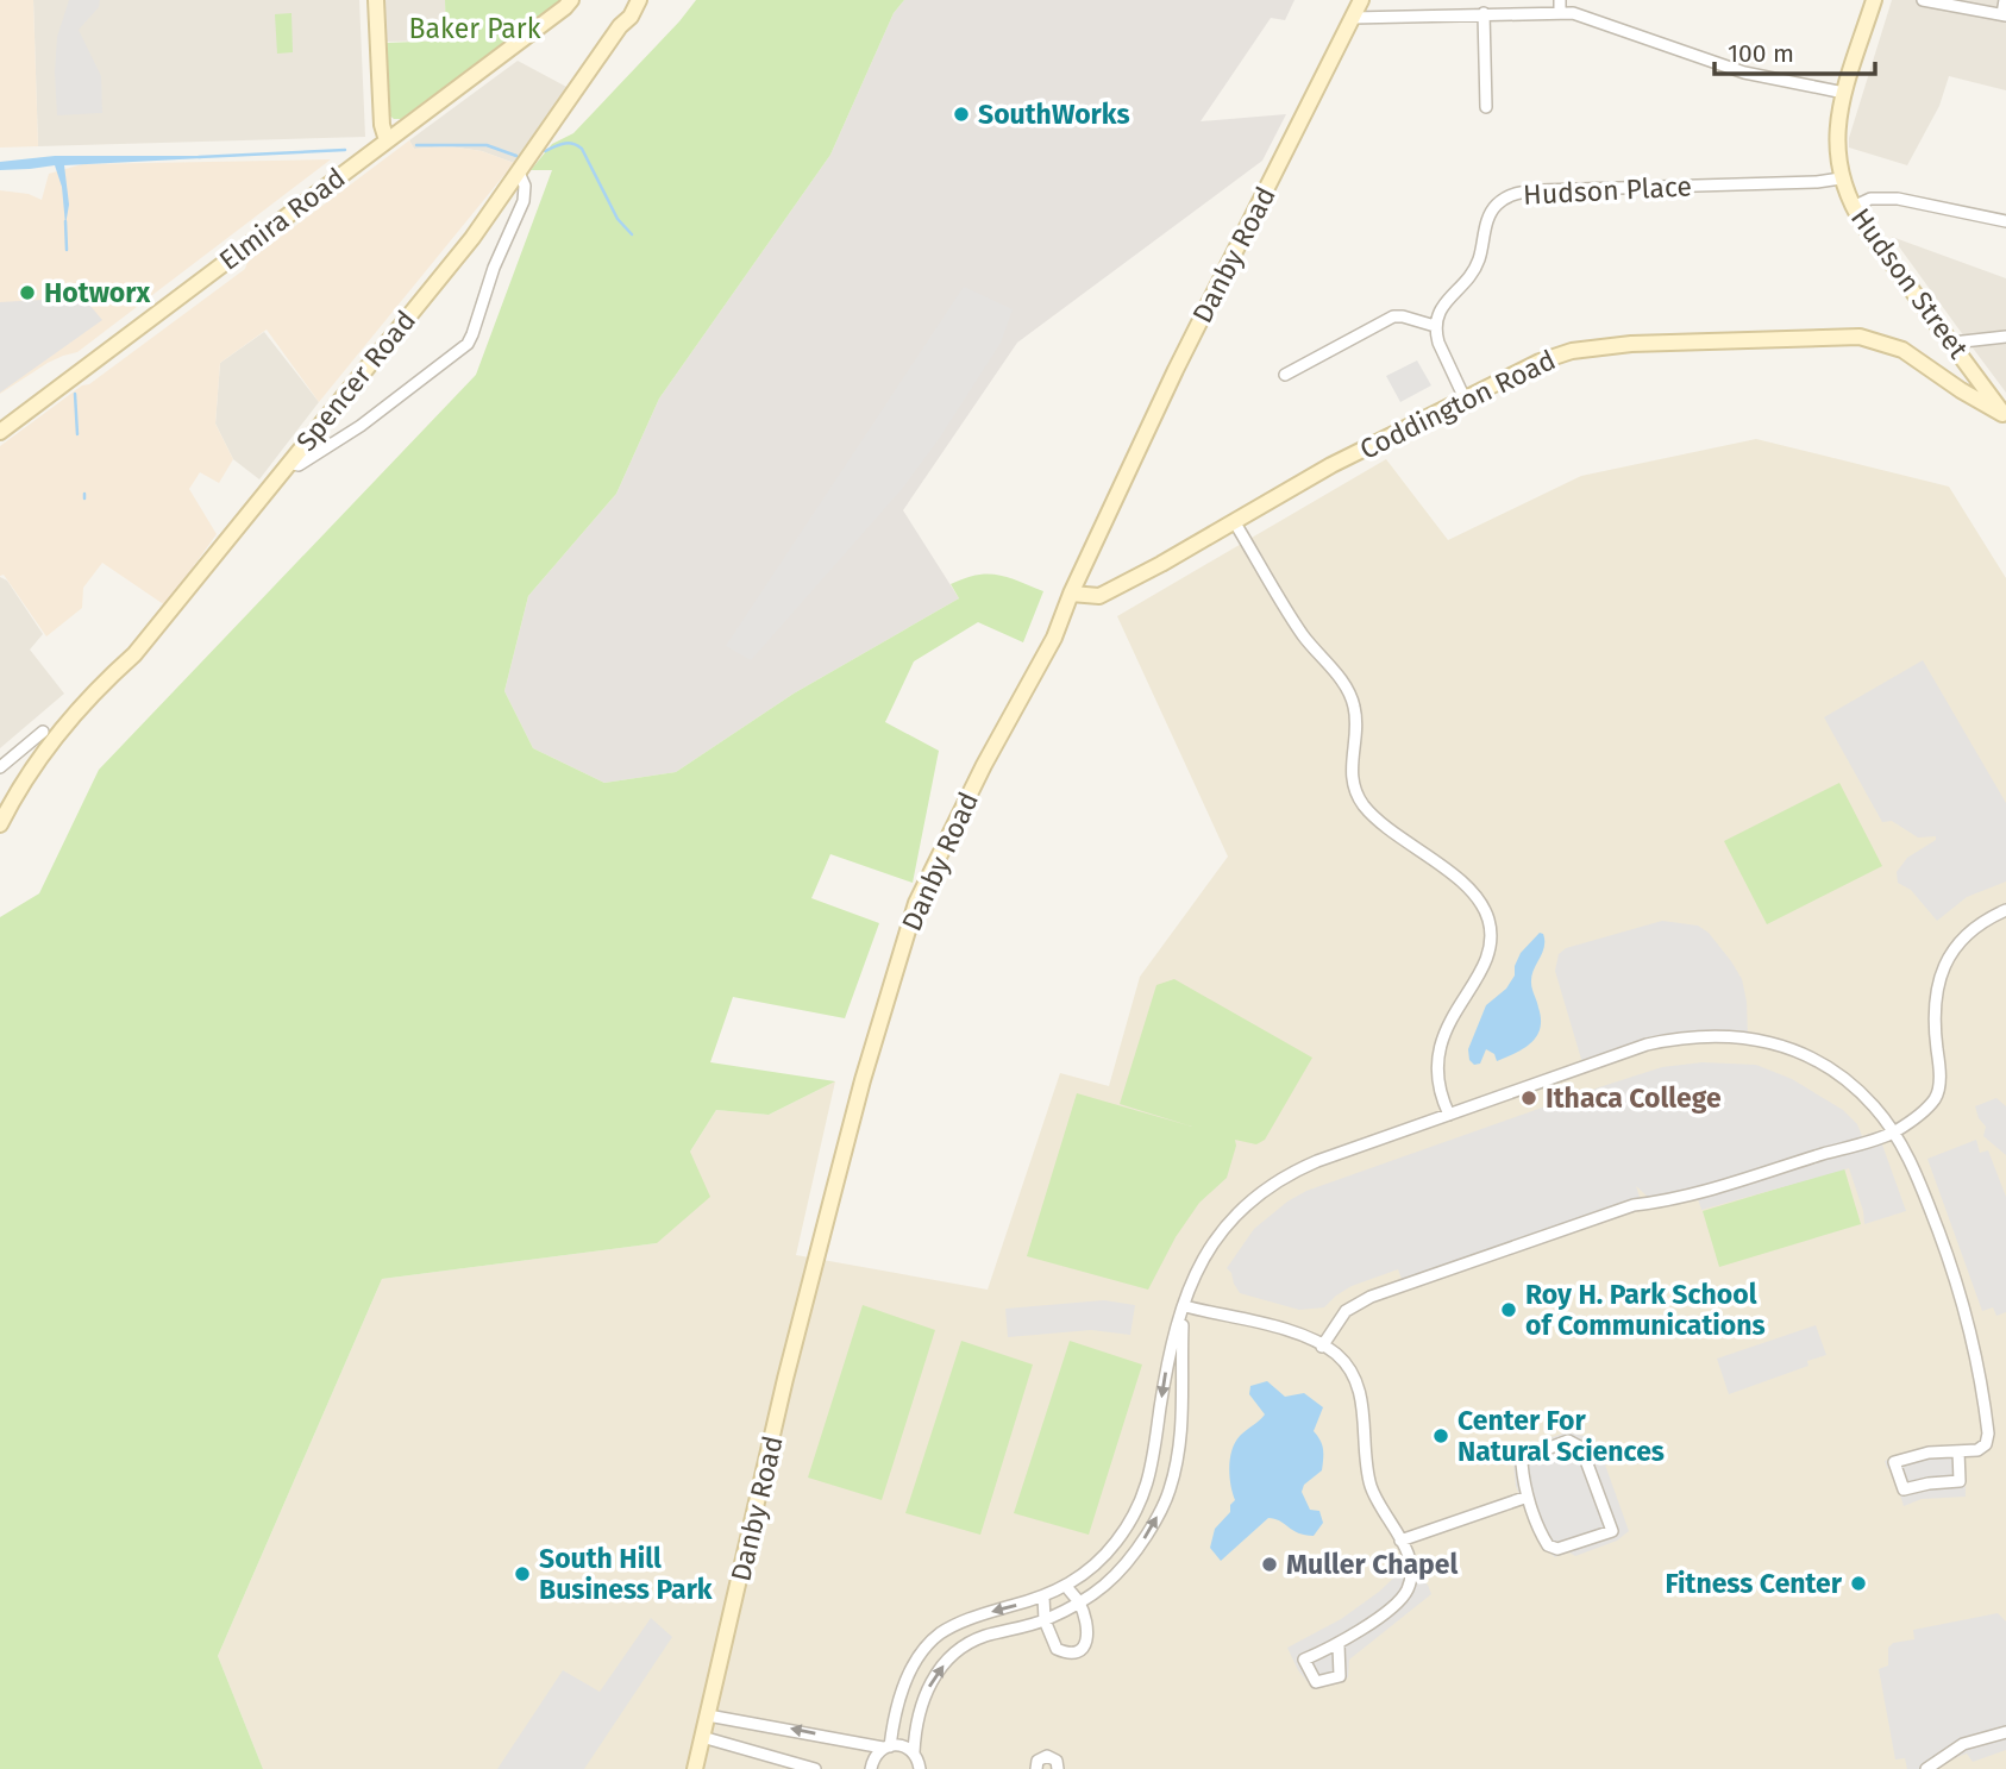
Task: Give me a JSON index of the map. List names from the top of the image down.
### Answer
{
  "streets": {
    "street": [
      "Hudson Place",
      "Elmira Road",
      "Danby Road",
      "Hudson Street",
      "Spencer Road",
      "Coddington Road"
    ]
  },
  "crossings": [
    ["Hudson Place", "Hudson Street"],
    ["Danby Road", "Coddington Road"],
    ["Hudson Street", "Coddington Road"]
  ],
  "parks": ["Baker Park"],
  "places": [
    "SouthWorks",
    "Hotworx",
    "Ithaca College",
    "Roy H. Park School of Communications",
    "Center For Natural Sciences",
    "Muller Chapel",
    "South Hill Business Park",
    "Fitness Center"
  ],
  "scale_bar": "100 m"
}
